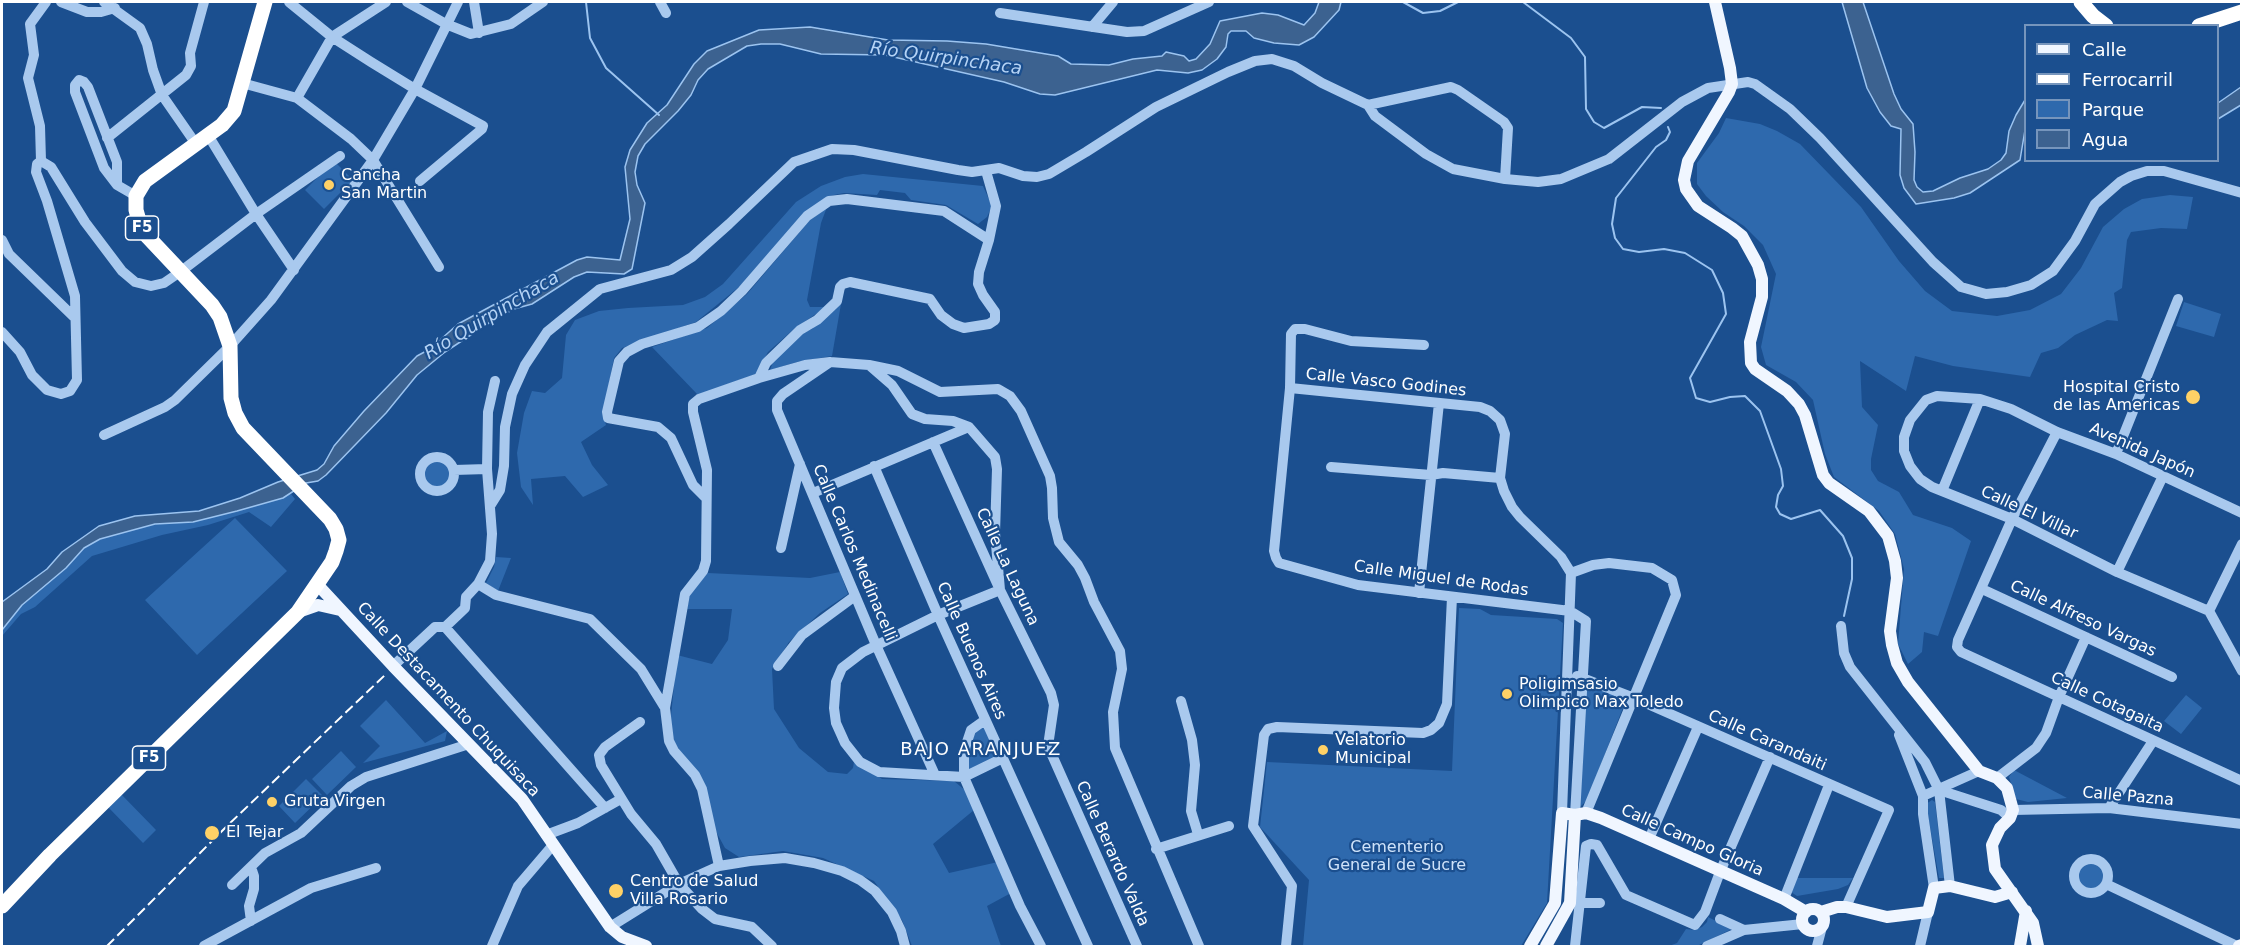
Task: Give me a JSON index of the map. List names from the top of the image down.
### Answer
{
  "streets": {
    "highway": ["F5"],
    "main road": ["Calle Destacamento Chuquisaca", "Calle Campo Gloria"],
    "street": [
      "Calle Vasco Godines",
      "Avenida Japón",
      "Calle El Villar",
      "Calle Carlos Medinacelli",
      "Calle La Laguna",
      "Calle Miguel de Rodas",
      "Calle Alfreso Vargas",
      "Calle Buenos Aires",
      "Calle Cotagaita",
      "Calle Carandaiti",
      "Calle Pazna",
      "Calle Berardo Valda"
    ]
  },
  "crossings": [
    ["F5", "Calle Destacamento Chuquisaca"],
    ["Calle Vasco Godines", "Calle Miguel de Rodas"],
    ["Avenida Japón", "Calle El Villar"],
    ["Calle La Laguna", "Calle Berardo Valda"],
    ["Calle Alfreso Vargas", "Calle Cotagaita"]
  ],
  "districts": ["BAJO ARANJUEZ"],
  "water": ["Río Quirpinchaca"],
  "parks": ["Cementerio General de Sucre"],
  "places": [
    "Cancha San Martin",
    "Hospital Cristo de las Americas",
    "Poligimsasio Olimpico Max Toledo",
    "Velatorio Municipal",
    "Gruta Virgen",
    "El Tejar",
    "Centro de Salud Villa Rosario"
  ],
  "legend": [
    "Calle",
    "Ferrocarril",
    "Parque",
    "Agua"
  ]
}
